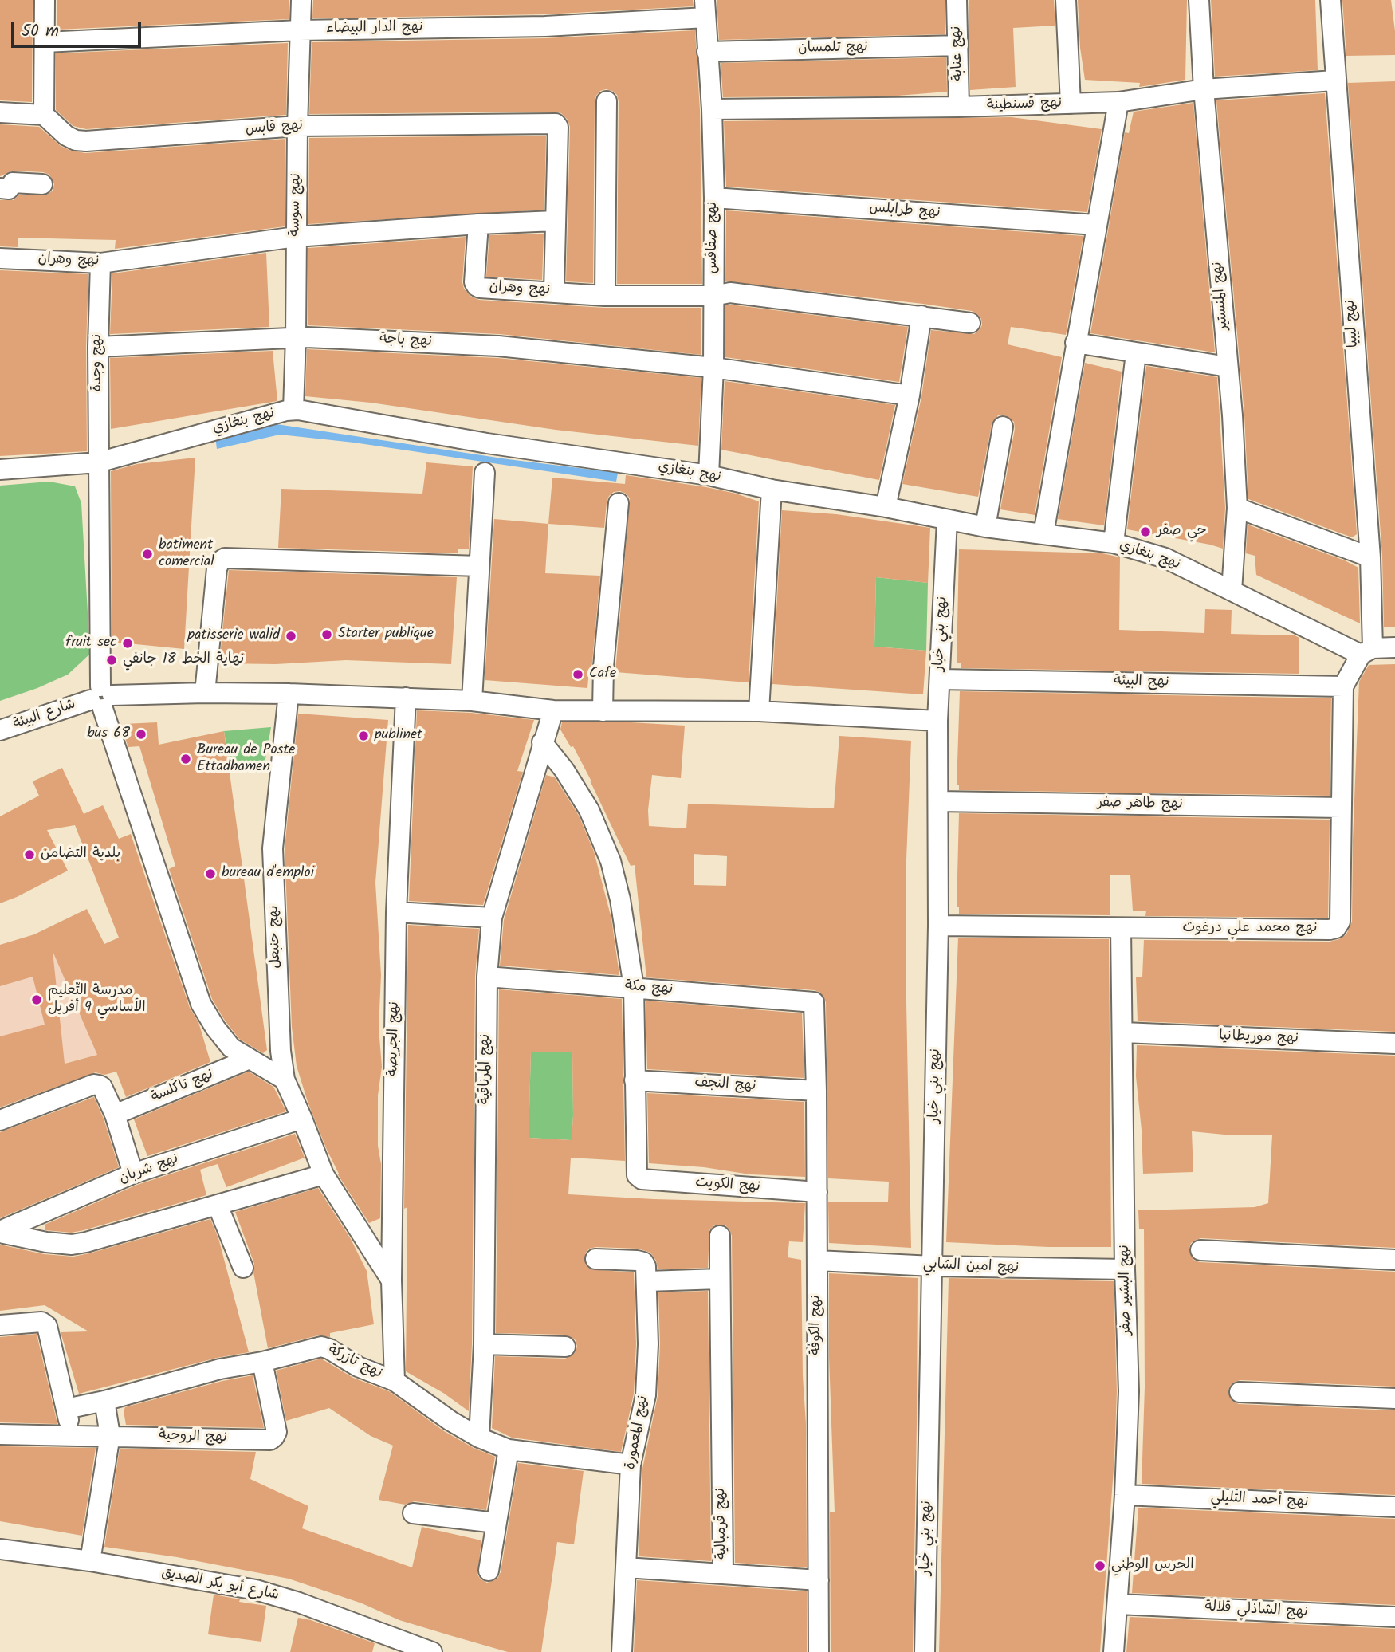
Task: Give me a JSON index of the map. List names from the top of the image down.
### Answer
{
  "streets": {
    "street": [
      "نهج الدار البيضاء",
      "نهج تلمسان",
      "نهج عنابة",
      "نهج قسنطينة",
      "نهج قابس",
      "نهج سوسة",
      "نهج طرابلس",
      "نهج صفاقس",
      "نهج وهران",
      "نهج المنستير",
      "نهج ليبيا",
      "نهج باجة",
      "نهج وجدة",
      "نهج بنغازي",
      "نهج بني خيار",
      "نهج البيئة",
      "شارع البيئة",
      "نهج طاهر صفر",
      "نهج محمد علي درغوث",
      "نهج حنبعل",
      "نهج مكة",
      "نهج موريطانيا",
      "نهج الجريصة",
      "نهج المرناقية",
      "نهج النجف",
      "نهج تاكلسة",
      "نهج شربان",
      "نهج الكويت",
      "نهج امين الشابي",
      "نهج البشير صفر",
      "نهج الكوفة",
      "نهج تازركة",
      "نهج المعمورة",
      "نهج الروحية",
      "نهج أحمد التليلي",
      "نهج قرمبالية",
      "شارع أبو بكر الصديق",
      "نهج الشاذلي قلالة"
    ]
  },
  "crossings": [
    ["نهج الدار البيضاء", "نهج سوسة"],
    ["نهج الدار البيضاء", "نهج صفاقس"],
    ["نهج تلمسان", "نهج عنابة"],
    ["نهج تلمسان", "نهج صفاقس"],
    ["نهج عنابة", "نهج قسنطينة"],
    ["نهج قسنطينة", "نهج صفاقس"],
    ["نهج قسنطينة", "نهج المنستير"],
    ["نهج قسنطينة", "نهج ليبيا"],
    ["نهج قابس", "نهج سوسة"],
    ["نهج سوسة", "نهج وهران"],
    ["نهج سوسة", "نهج باجة"],
    ["نهج سوسة", "نهج بنغازي"],
    ["نهج طرابلس", "نهج صفاقس"],
    ["نهج صفاقس", "نهج وهران"],
    ["نهج صفاقس", "نهج باجة"],
    ["نهج صفاقس", "نهج بنغازي"],
    ["نهج وهران", "نهج وجدة"],
    ["نهج المنستير", "نهج بنغازي"],
    ["نهج ليبيا", "نهج بنغازي"],
    ["نهج ليبيا", "نهج محمد علي درغوث"],
    ["نهج باجة", "نهج وجدة"],
    ["نهج وجدة", "نهج بنغازي"],
    ["نهج وجدة", "شارع البيئة"],
    ["نهج وجدة", "نهج حنبعل"],
    ["نهج وجدة", "نهج تاكلسة"],
    ["نهج بنغازي", "نهج بني خيار"],
    ["نهج بنغازي", "نهج محمد علي درغوث"],
    ["نهج بني خيار", "نهج البيئة"],
    ["نهج بني خيار", "شارع البيئة"],
    ["نهج بني خيار", "نهج طاهر صفر"],
    ["نهج بني خيار", "نهج محمد علي درغوث"],
    ["نهج بني خيار", "نهج امين الشابي"],
    ["نهج البيئة", "نهج محمد علي درغوث"],
    ["شارع البيئة", "نهج حنبعل"],
    ["شارع البيئة", "نهج الجريصة"],
    ["شارع البيئة", "نهج المرناقية"],
    ["نهج طاهر صفر", "نهج محمد علي درغوث"],
    ["نهج محمد علي درغوث", "نهج البشير صفر"],
    ["نهج حنبعل", "نهج الجريصة"],
    ["نهج حنبعل", "نهج شربان"],
    ["نهج مكة", "نهج المرناقية"],
    ["نهج مكة", "نهج الكوفة"],
    ["نهج موريطانيا", "نهج البشير صفر"],
    ["نهج الجريصة", "نهج تازركة"],
    ["نهج المرناقية", "نهج تازركة"],
    ["نهج النجف", "نهج الكويت"],
    ["نهج النجف", "نهج الكوفة"],
    ["نهج الكويت", "نهج الكوفة"],
    ["نهج امين الشابي", "نهج البشير صفر"],
    ["نهج امين الشابي", "نهج الكوفة"],
    ["نهج البشير صفر", "نهج أحمد التليلي"],
    ["نهج البشير صفر", "نهج الشاذلي قلالة"],
    ["نهج تازركة", "نهج المعمورة"],
    ["نهج تازركة", "نهج الروحية"]
  ],
  "places": [
    "حي صفر",
    "batiment comercial",
    "Starter publique",
    "patisserie walid",
    "fruit sec",
    "نهاية الخط 18 جانفي",
    "Cafe",
    "bus 68",
    "publinet",
    "Bureau de Poste Ettadhamen",
    "بلدية التضامن",
    "bureau d'emploi",
    "مدرسة التّعليم الأساسي 9 أفريل",
    "الحرس الوطني"
  ],
  "scale_bar": "50 m"
}
